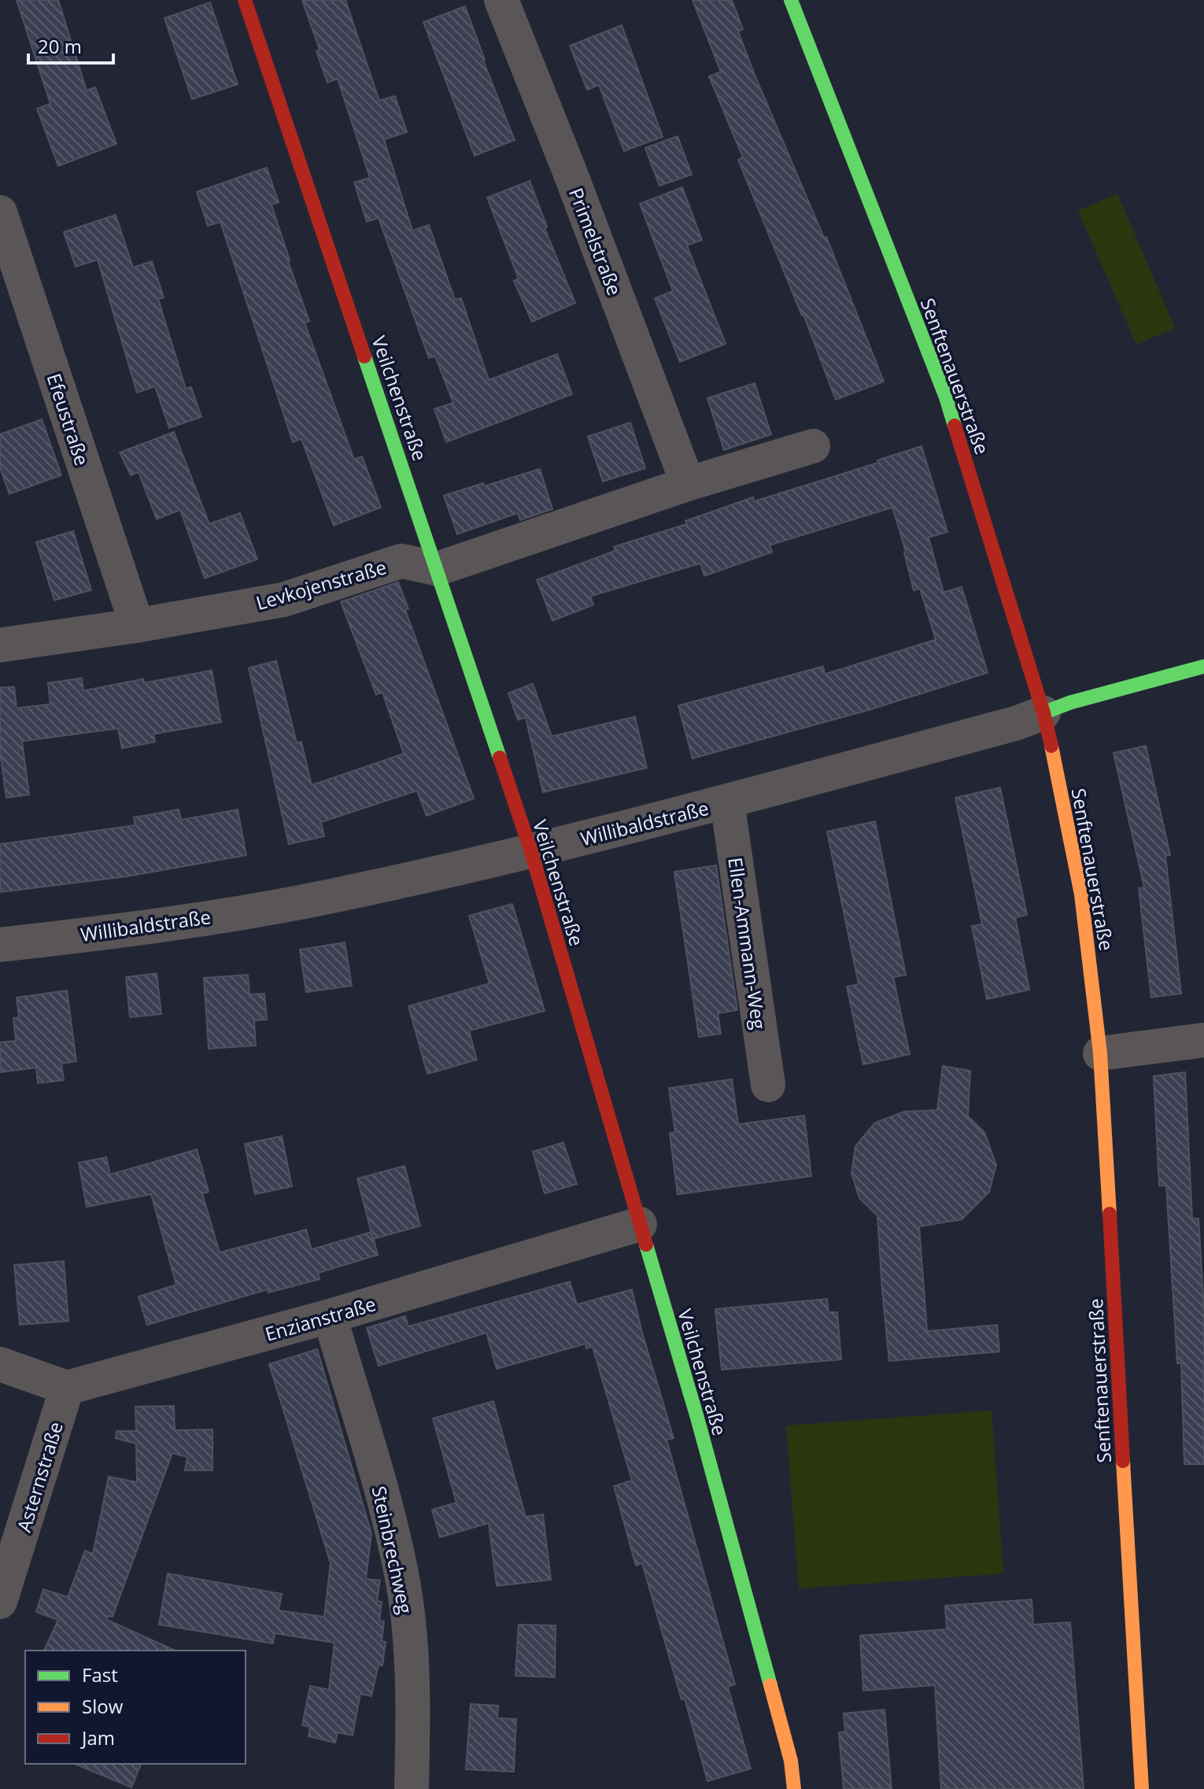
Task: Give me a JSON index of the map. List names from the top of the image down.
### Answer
{
  "streets": {
    "street": [
      "Primelstraße",
      "Senftenauerstraße",
      "Veilchenstraße",
      "Efeustraße",
      "Levkojenstraße",
      "Willibaldstraße",
      "Ellen-Ammann-Weg",
      "Enzianstraße",
      "Asternstraße",
      "Steinbrechweg"
    ]
  },
  "crossings": [
    ["Senftenauerstraße", "Willibaldstraße"],
    ["Veilchenstraße", "Levkojenstraße"],
    ["Veilchenstraße", "Willibaldstraße"],
    ["Veilchenstraße", "Enzianstraße"],
    ["Efeustraße", "Levkojenstraße"],
    ["Willibaldstraße", "Ellen-Ammann-Weg"],
    ["Enzianstraße", "Asternstraße"],
    ["Enzianstraße", "Steinbrechweg"]
  ],
  "legend": ["Fast", "Slow", "Jam"],
  "scale_bar": "20 m"
}
